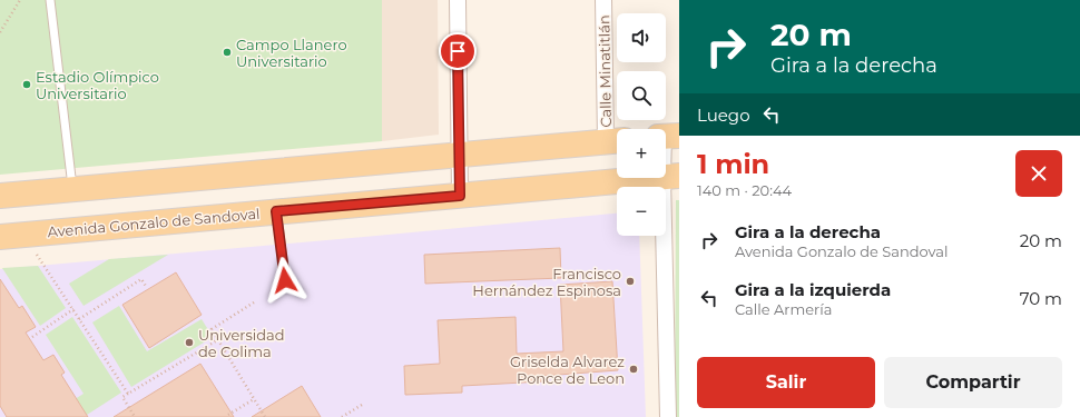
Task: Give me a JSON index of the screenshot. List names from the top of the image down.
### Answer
{
  "streets": {
    "main road": ["Avenida Gonzalo de Sandoval"],
    "street": ["Calle Minatitlán"]
  },
  "places": [
    "Campo Llanero Universitario",
    "Estadio Olímpico Universitario",
    "Francisco Hernández Espinosa",
    "Universidad de Colima",
    "Griselda Alvarez Ponce de Leon"
  ],
  "page": {
    "turn": ["20 m", "Gira a la derecha"],
    "map_buttons": ["+", "−"],
    "then": "Luego",
    "heading": ["1 min", "140 m · 20:44"],
    "list": [
      {
        "name": "Gira a la derecha",
        "note": "Avenida Gonzalo de Sandoval",
        "value": "20 m"
      },
      {
        "name": "Gira a la izquierda",
        "note": "Calle Armería",
        "value": "70 m"
      }
    ],
    "buttons": ["Salir", "Compartir"]
  }
}
